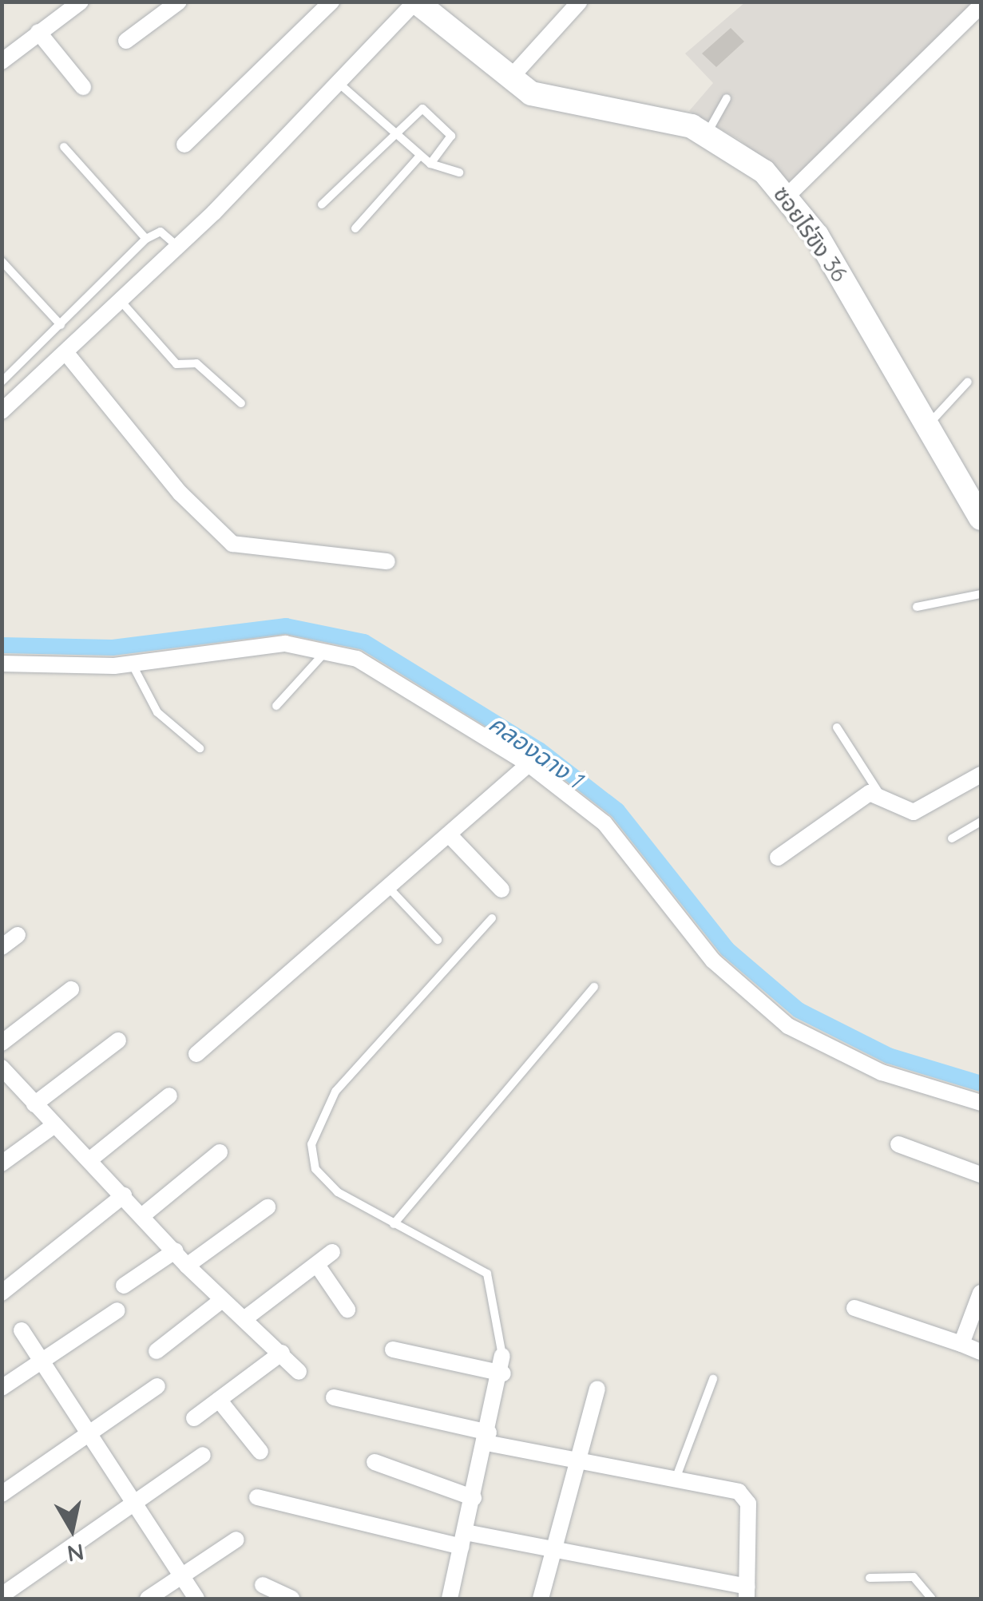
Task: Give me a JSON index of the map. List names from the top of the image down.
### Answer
{
  "streets": {
    "street": ["ซอยไร่ขิง 36"]
  },
  "water": ["คลองฉาง 1"],
  "north": "bottom"
}
